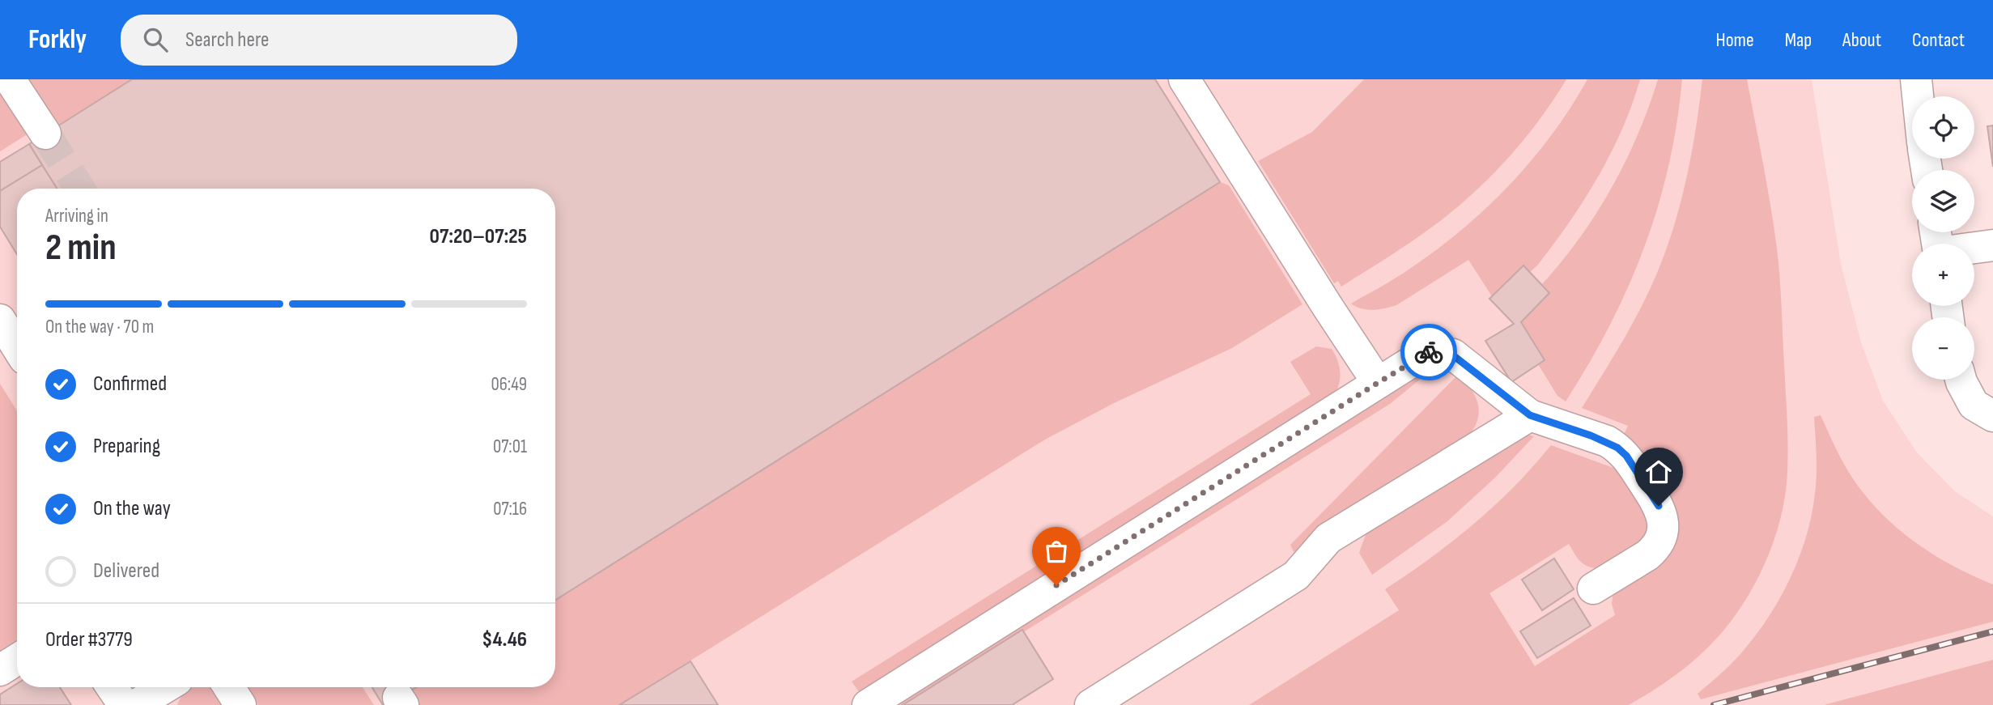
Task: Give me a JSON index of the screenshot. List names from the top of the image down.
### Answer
{
  "page": {
    "header": "Forkly",
    "search": "Search here",
    "nav": [
      "Home",
      "Map",
      "About",
      "Contact"
    ],
    "map_buttons": ["+", "−"],
    "heading": ["2 min", "Arriving in", "07:20–07:25"],
    "panel": ["Order #3779", "$4.46"],
    "bar": "On the way · 70 m",
    "list": [
      ["Confirmed", "06:49"],
      ["Preparing", "07:01"],
      ["On the way", "07:16"],
      "Delivered"
    ]
  }
}
